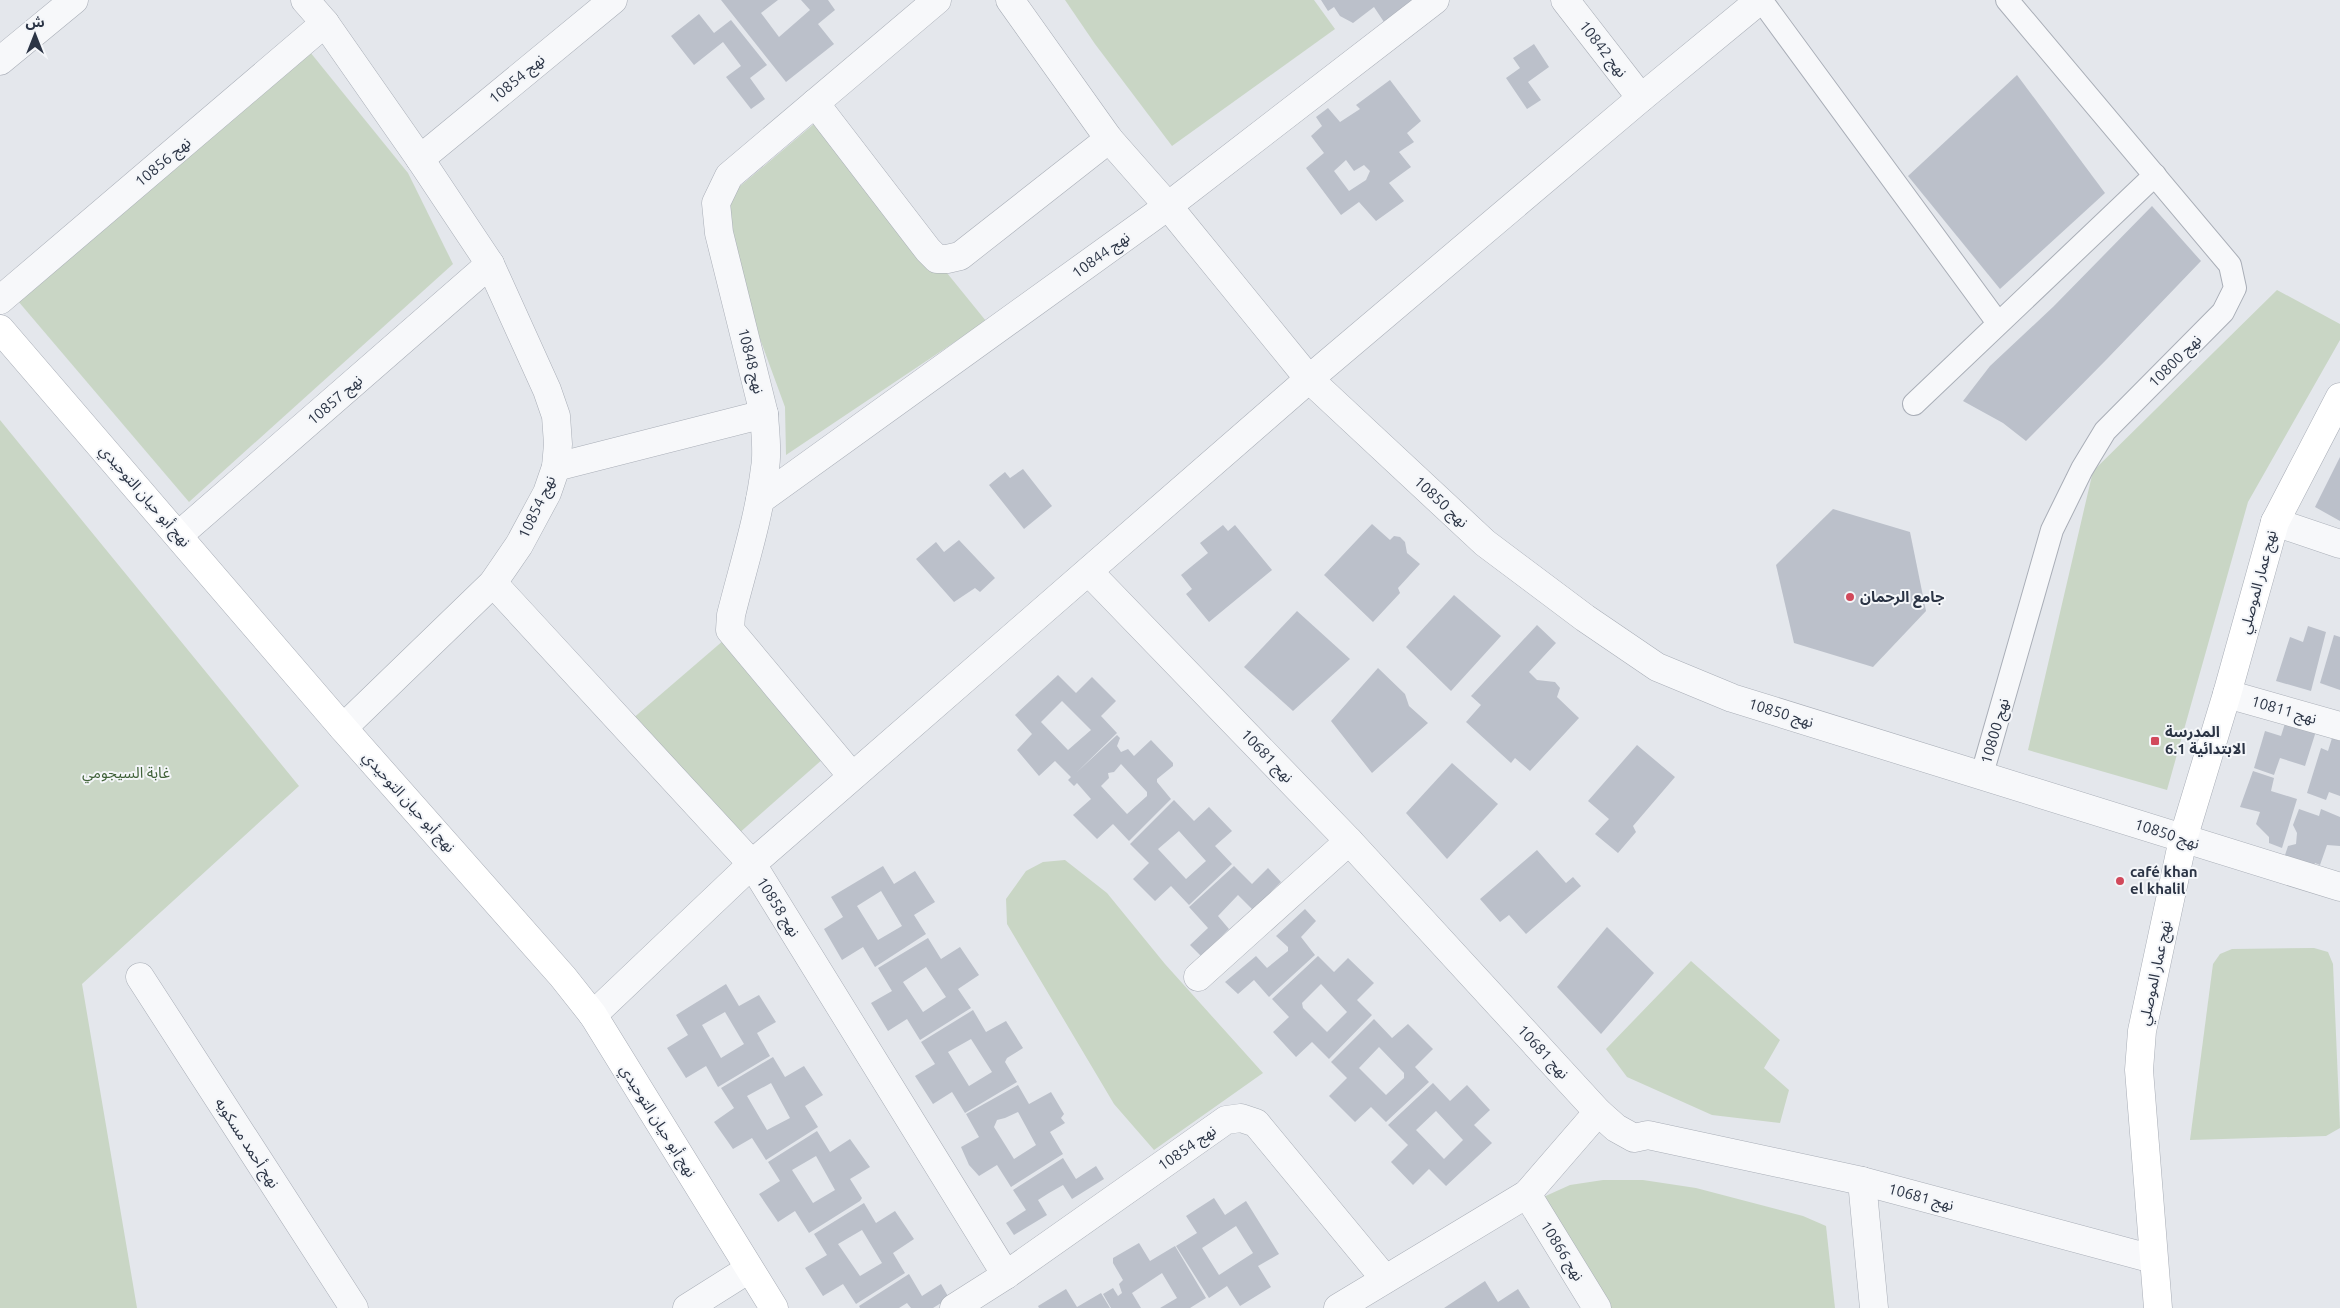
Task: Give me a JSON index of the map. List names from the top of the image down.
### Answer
{
  "streets": {
    "street": [
      "نهج 10842",
      "نهج 10854",
      "نهج 10856",
      "نهج 10844",
      "نهج 10848",
      "نهج 10857",
      "نهج أبو حيان التوحيدي",
      "نهج 10850",
      "نهج عمار الموصلي",
      "نهج 10811",
      "نهج 10681",
      "نهج 10858",
      "نهج أحمد مسكويه",
      "نهج 10866"
    ],
    "lane": ["نهج 10800"]
  },
  "crossings": [
    ["نهج 10854", "نهج 10856"],
    ["نهج 10854", "نهج 10857"],
    ["نهج 10854", "نهج أبو حيان التوحيدي"],
    ["نهج 10854", "نهج 10858"],
    ["نهج 10844", "نهج 10848"],
    ["نهج 10844", "نهج 10850"],
    ["نهج 10800", "نهج 10850"],
    ["نهج 10857", "نهج أبو حيان التوحيدي"],
    ["نهج 10850", "نهج عمار الموصلي"],
    ["نهج عمار الموصلي", "نهج 10811"],
    ["نهج عمار الموصلي", "نهج 10681"]
  ],
  "parks": ["غابة السيجومي"],
  "places": {
    "other": ["جامع الرحمان", "café khan el khalil"],
    "transit": ["المدرسة الابتدائية 6.1"]
  },
  "north": "top"
}
